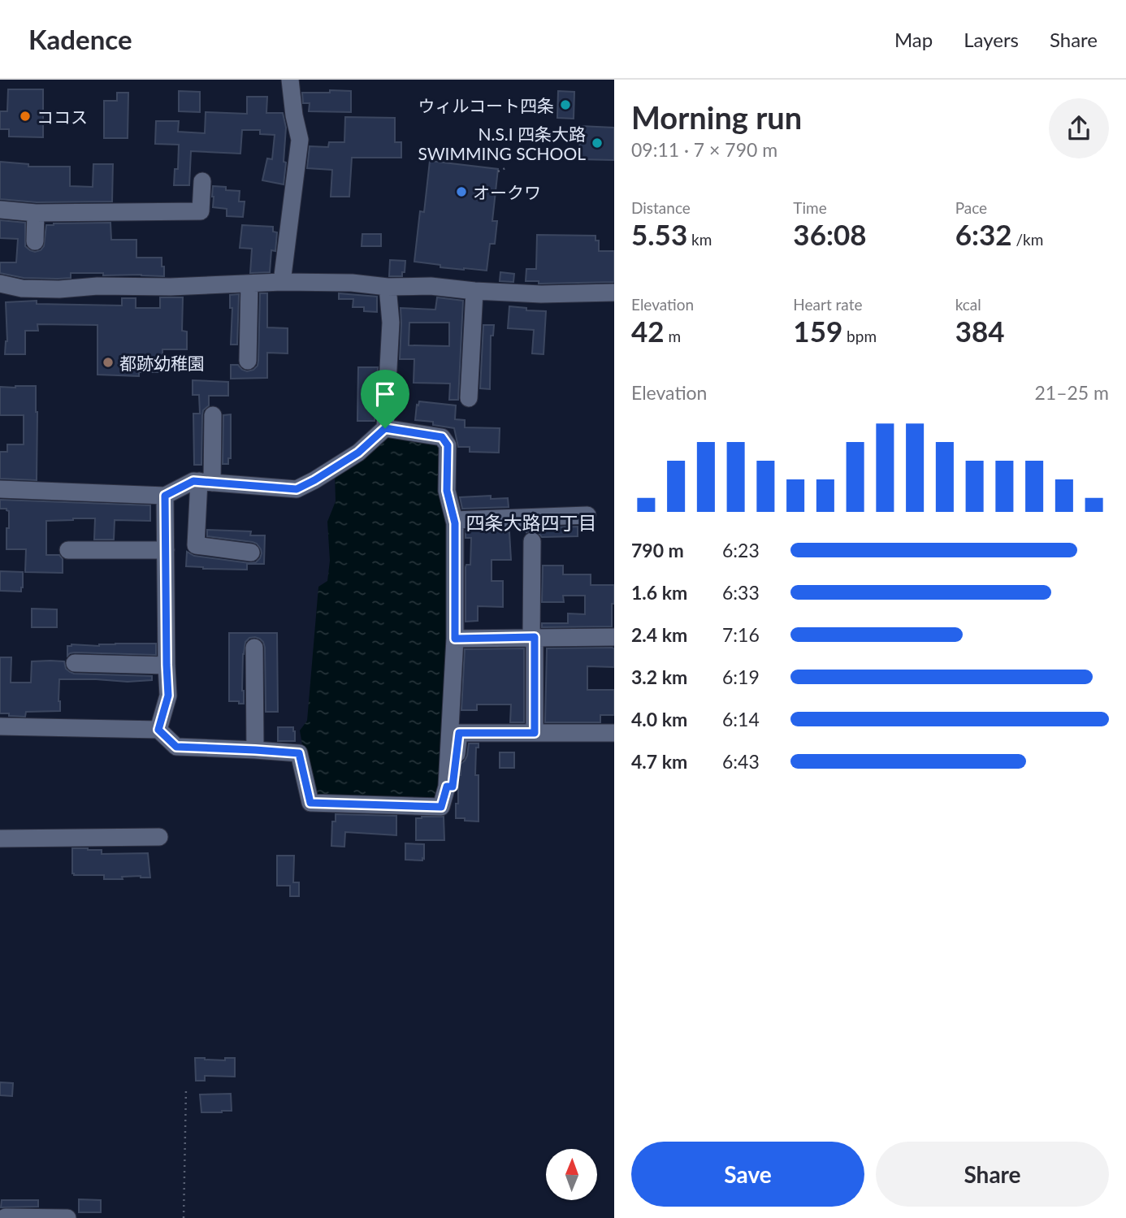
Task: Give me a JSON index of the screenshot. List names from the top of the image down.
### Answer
{
  "districts": ["四条大路四丁目"],
  "places": [
    "ウィルコート四条",
    "ココス",
    "N.S.I 四条大路 SWIMMING SCHOOL",
    "オークワ",
    "都跡幼稚園"
  ],
  "north": "top",
  "page": {
    "header": "Kadence",
    "nav": ["Map", "Layers", "Share"],
    "heading": ["Morning run", "09:11 · 7 × 790 m"],
    "stats": [
      ["Distance", "5.53 km"],
      ["Time", "36:08"],
      ["Pace", "6:32 /km"],
      ["Elevation", "42 m"],
      ["Heart rate", "159 bpm"],
      ["kcal", "384"]
    ],
    "chart": ["Elevation", "21–25 m"],
    "list": [
      {
        "name": "790 m",
        "note": "6:23"
      },
      {
        "name": "1.6 km",
        "note": "6:33"
      },
      {
        "name": "2.4 km",
        "note": "7:16"
      },
      {
        "name": "3.2 km",
        "note": "6:19"
      },
      {
        "name": "4.0 km",
        "note": "6:14"
      },
      {
        "name": "4.7 km",
        "note": "6:43"
      }
    ],
    "buttons": ["Save", "Share"]
  }
}
